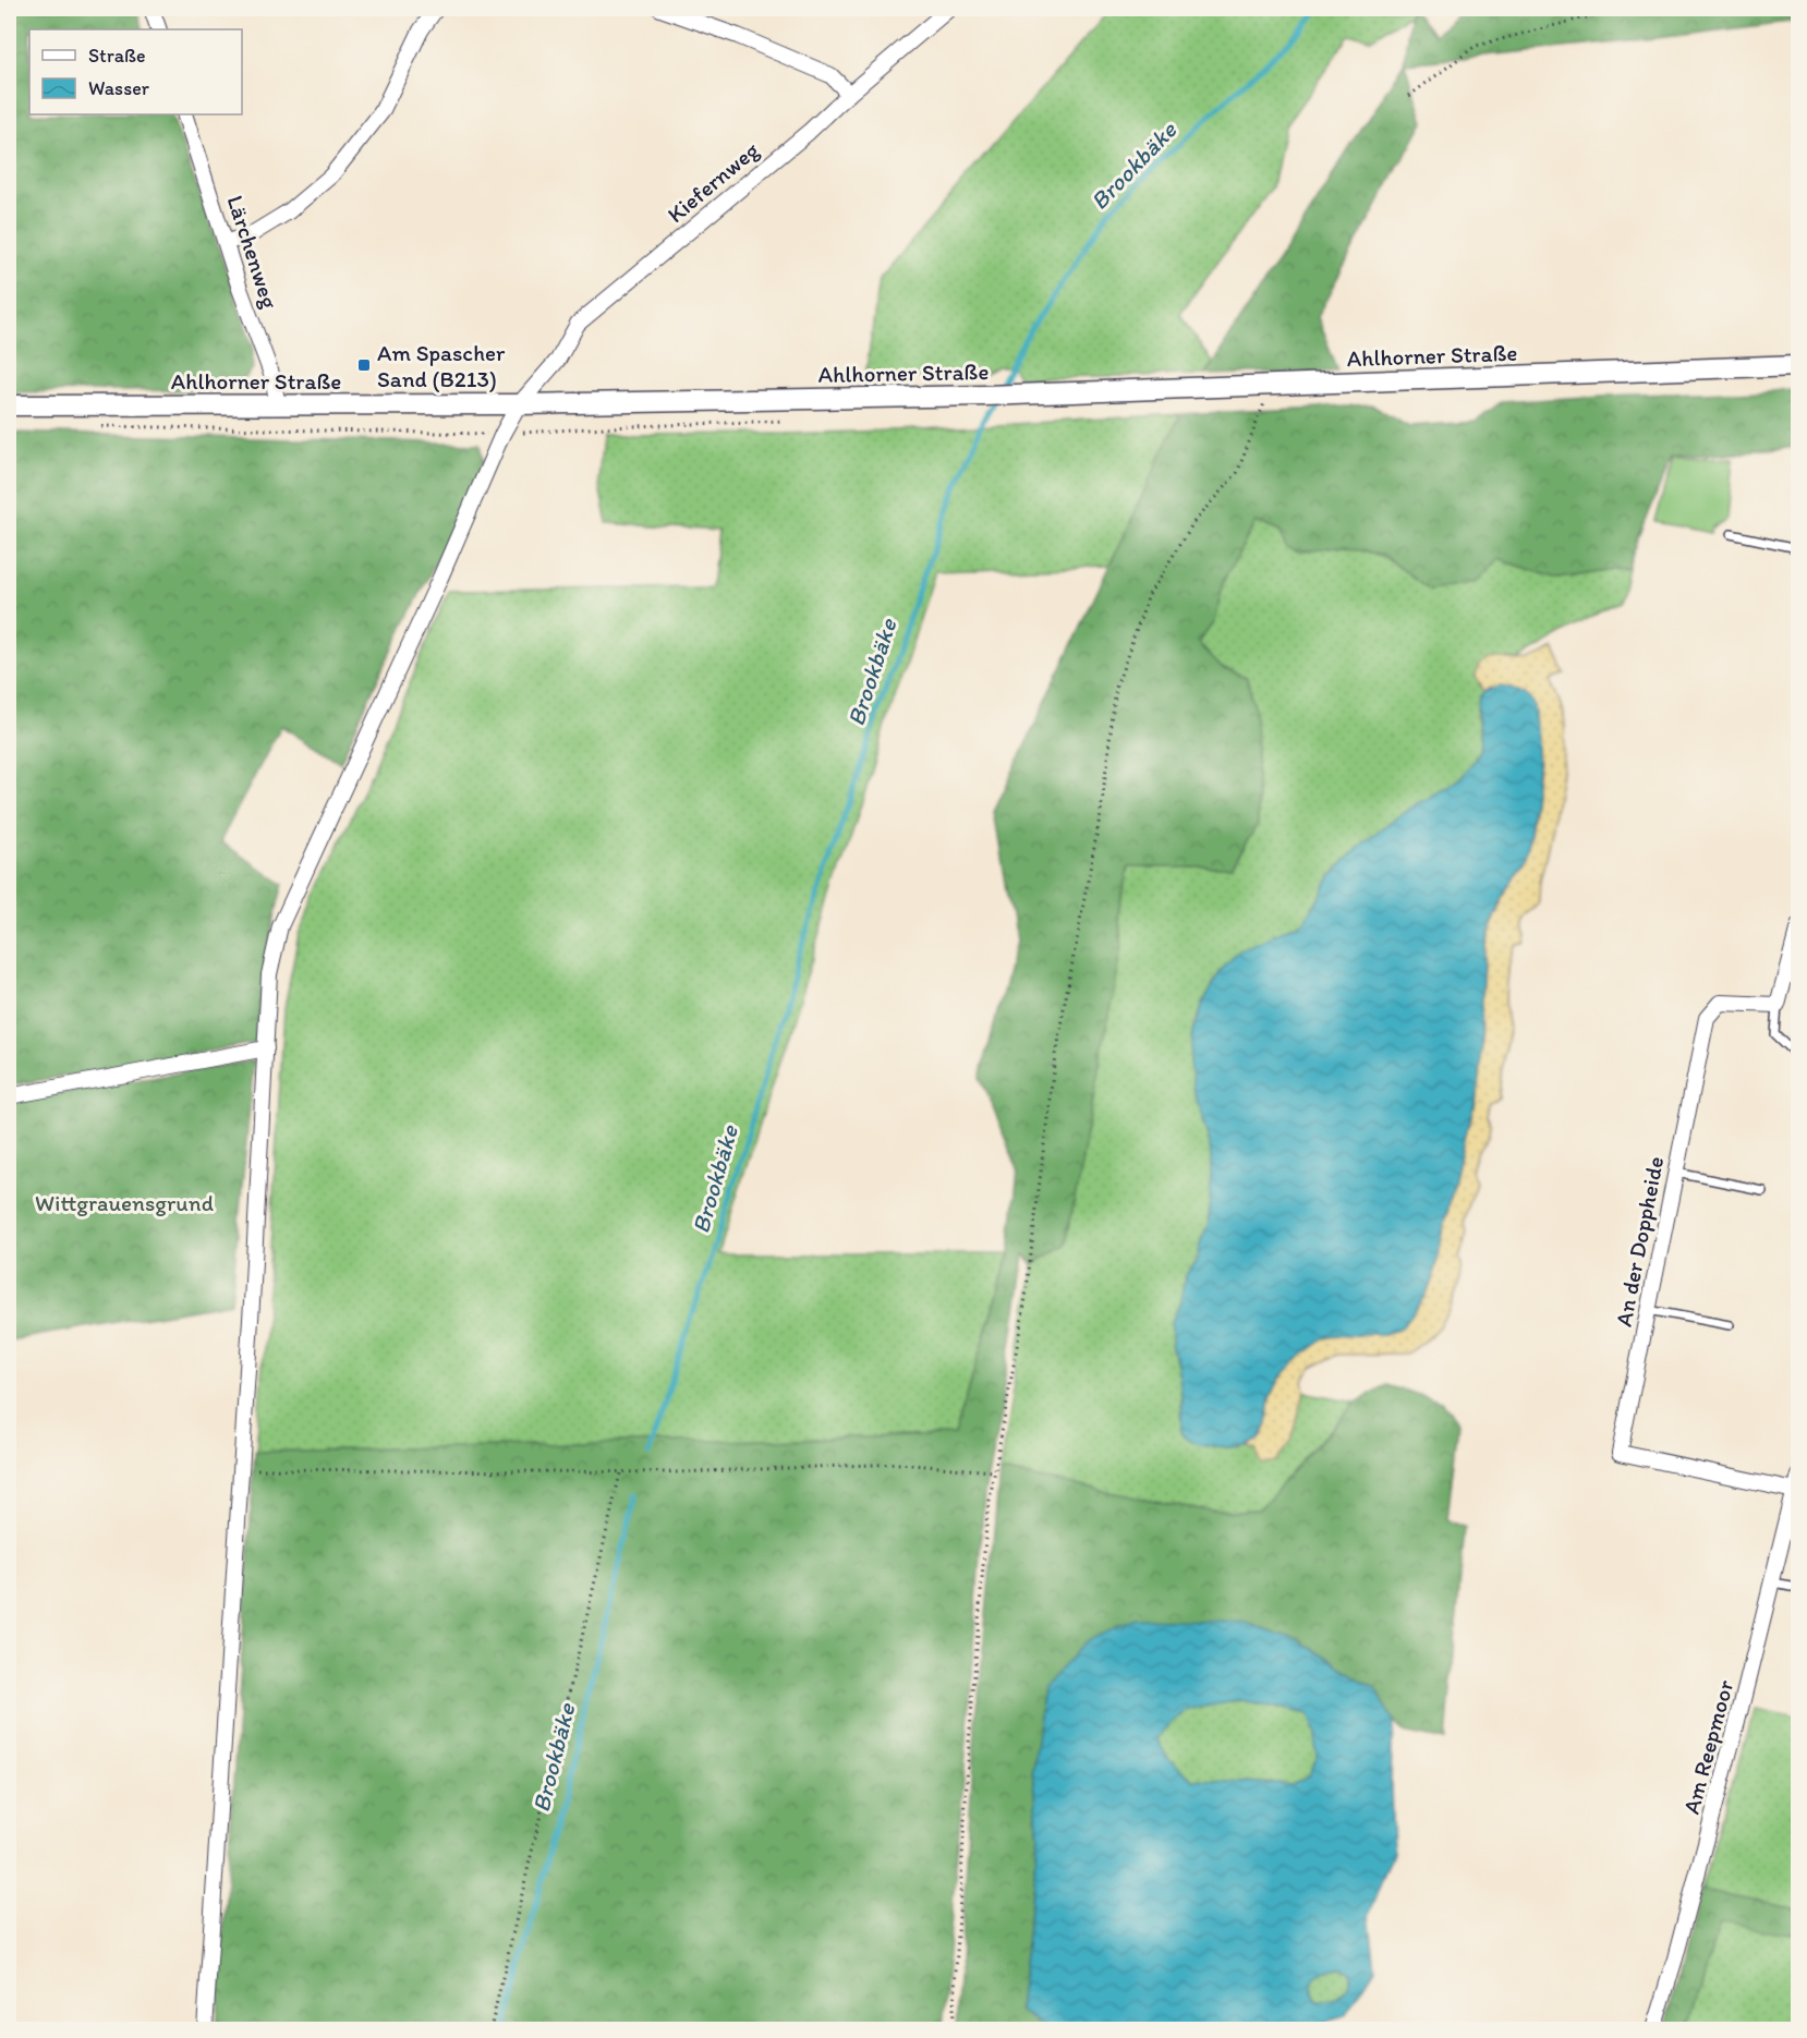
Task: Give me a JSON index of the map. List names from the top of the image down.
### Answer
{
  "streets": {
    "street": [
      "Kiefernweg",
      "Lärchenweg",
      "Ahlhorner Straße",
      "An der Doppheide",
      "Am Reepmoor"
    ]
  },
  "crossings": [
    ["Kiefernweg", "Ahlhorner Straße"],
    ["Lärchenweg", "Ahlhorner Straße"],
    ["An der Doppheide", "Am Reepmoor"]
  ],
  "water": ["Brookbäke"],
  "parks": ["Wittgrauensgrund"],
  "places": {
    "transit": ["Am Spascher Sand (B213)"]
  },
  "legend": ["Straße", "Wasser"]
}
